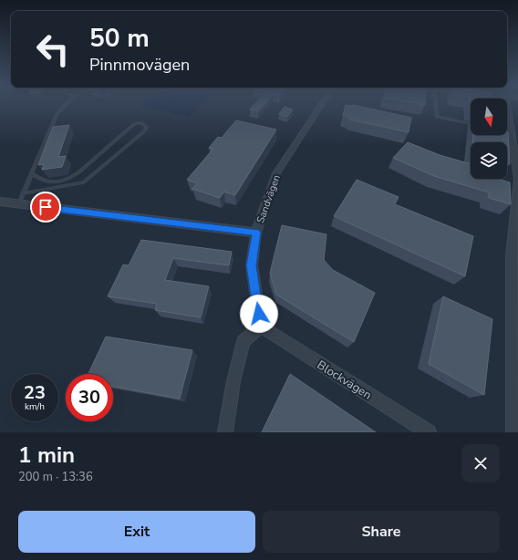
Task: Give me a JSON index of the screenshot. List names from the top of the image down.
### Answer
{
  "streets": {
    "street": ["Sandvägen", "Blockvägen"]
  },
  "crossings": [
    ["Sandvägen", "Blockvägen"]
  ],
  "north": "bottom",
  "page": {
    "turn": ["50 m", "Pinnmovägen"],
    "speed": "23 km/h",
    "limit": "30",
    "heading": ["1 min", "200 m · 13:36"],
    "buttons": ["Exit", "Share"]
  }
}
